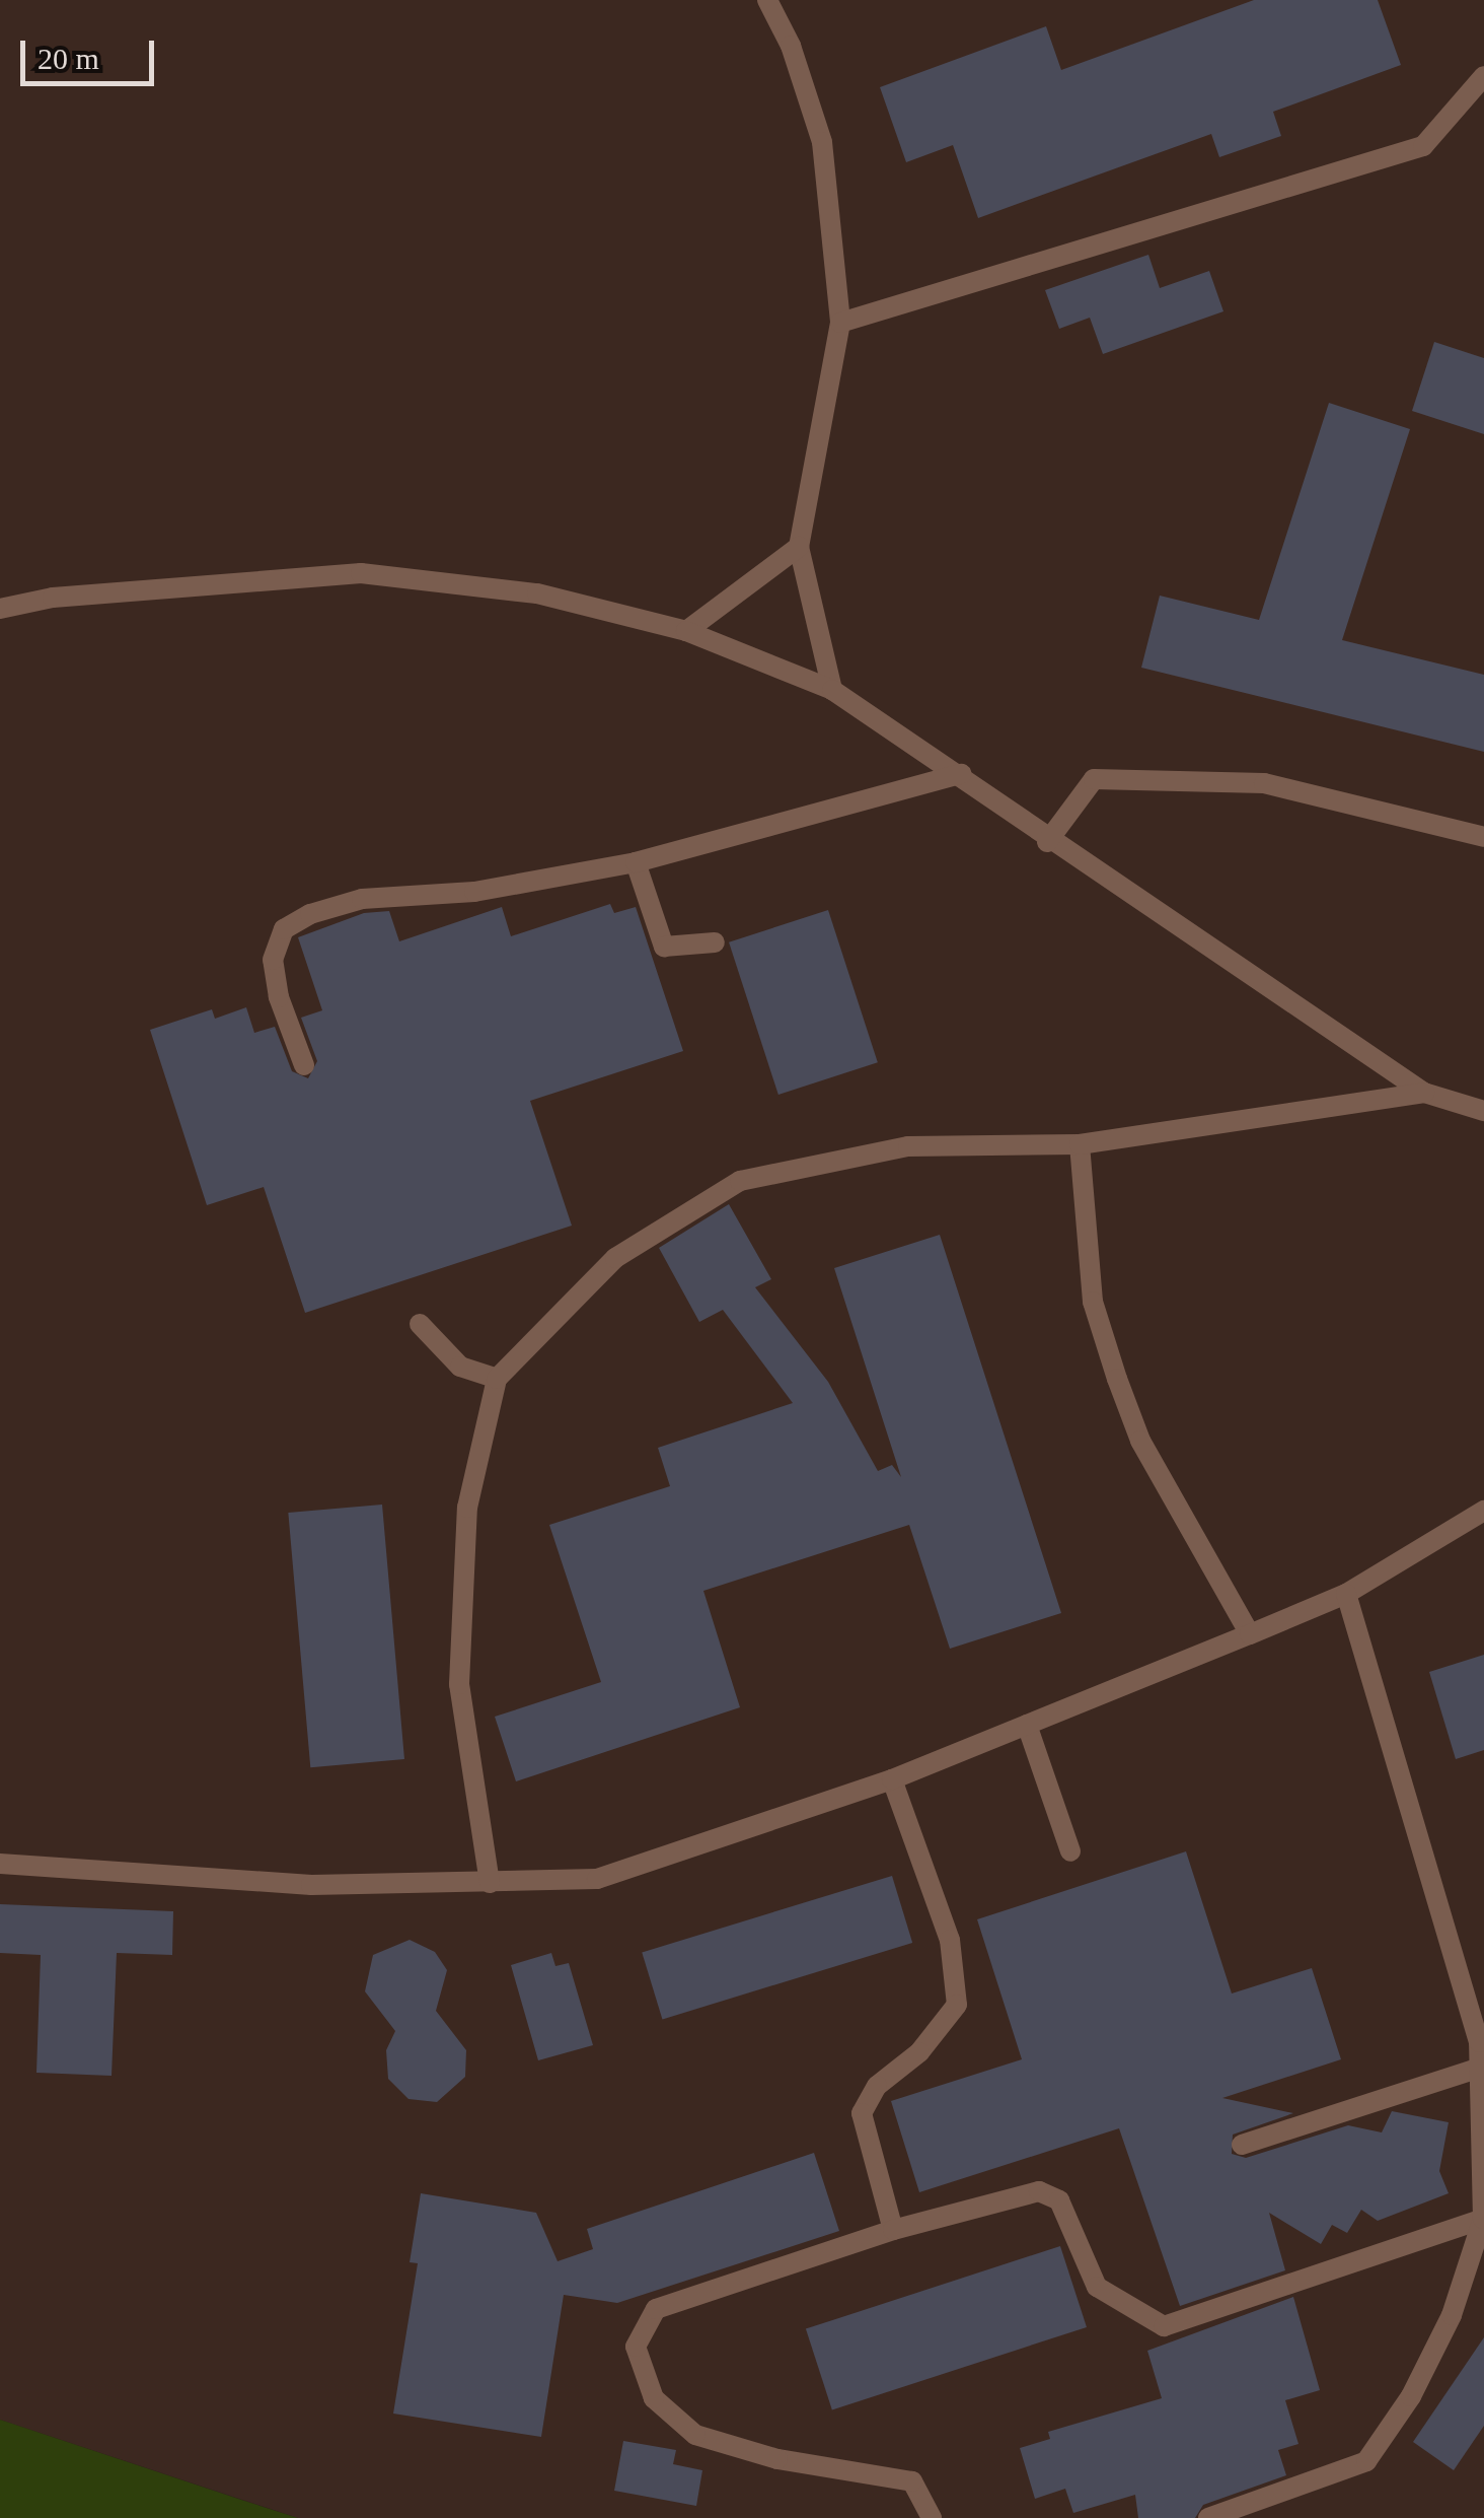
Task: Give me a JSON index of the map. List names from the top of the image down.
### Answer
{
  "scale_bar": "20 m"
}
